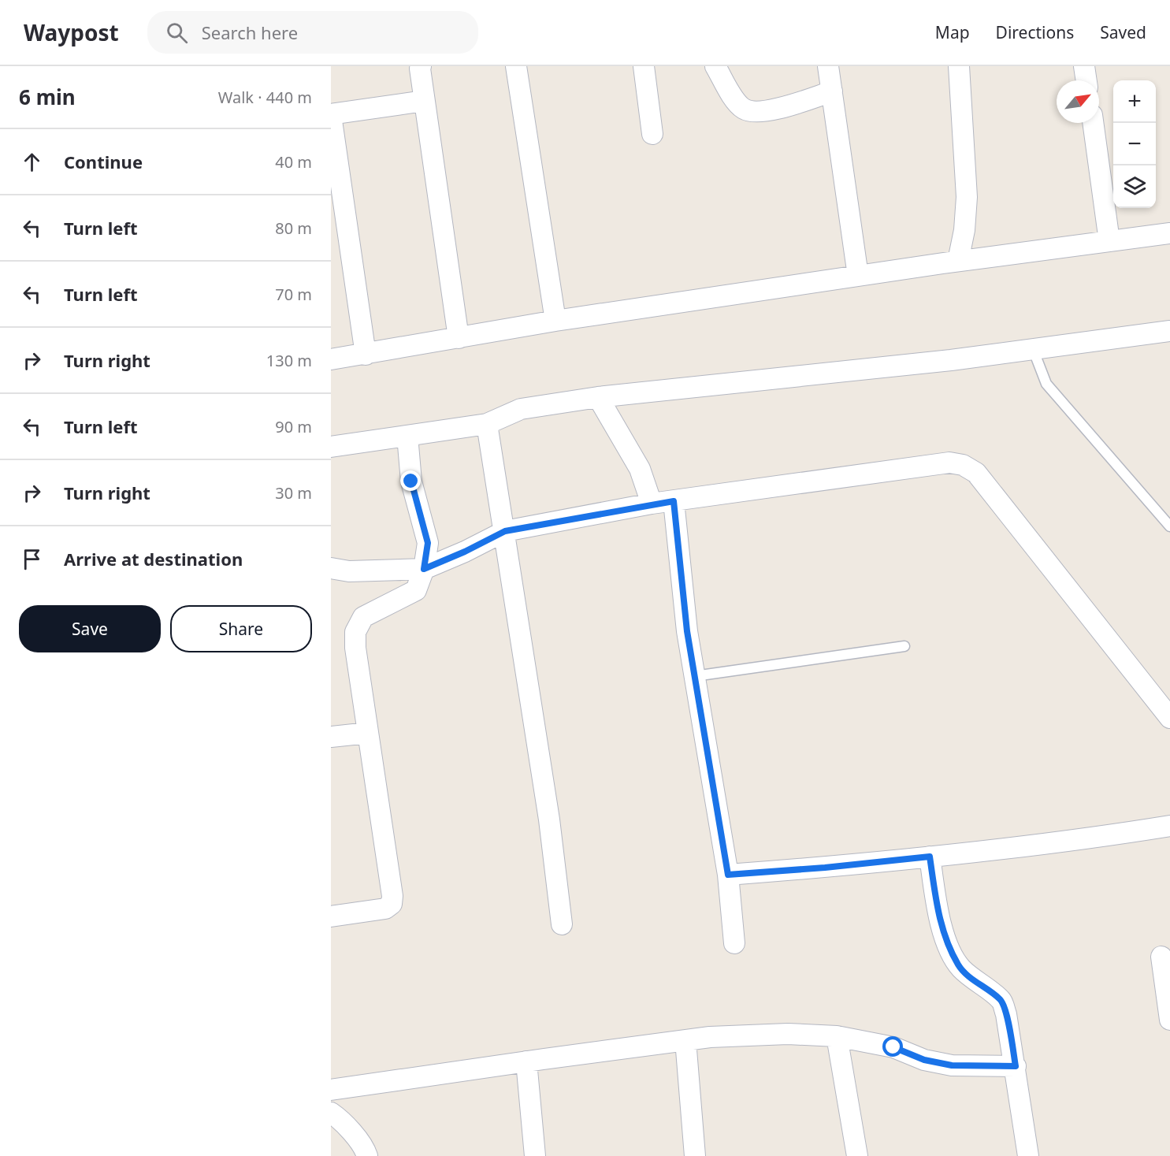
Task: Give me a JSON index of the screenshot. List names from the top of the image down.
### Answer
{
  "north": "top right",
  "page": {
    "header": "Waypost",
    "search": "Search here",
    "nav": ["Map", "Directions", "Saved"],
    "heading": ["6 min", "Walk · 440 m"],
    "map_buttons": ["+", "−"],
    "list": [
      ["Continue", "40 m"],
      ["Turn left", "80 m"],
      ["Turn left", "70 m"],
      ["Turn right", "130 m"],
      ["Turn left", "90 m"],
      ["Turn right", "30 m"],
      "Arrive at destination"
    ],
    "buttons": ["Save", "Share"]
  }
}
